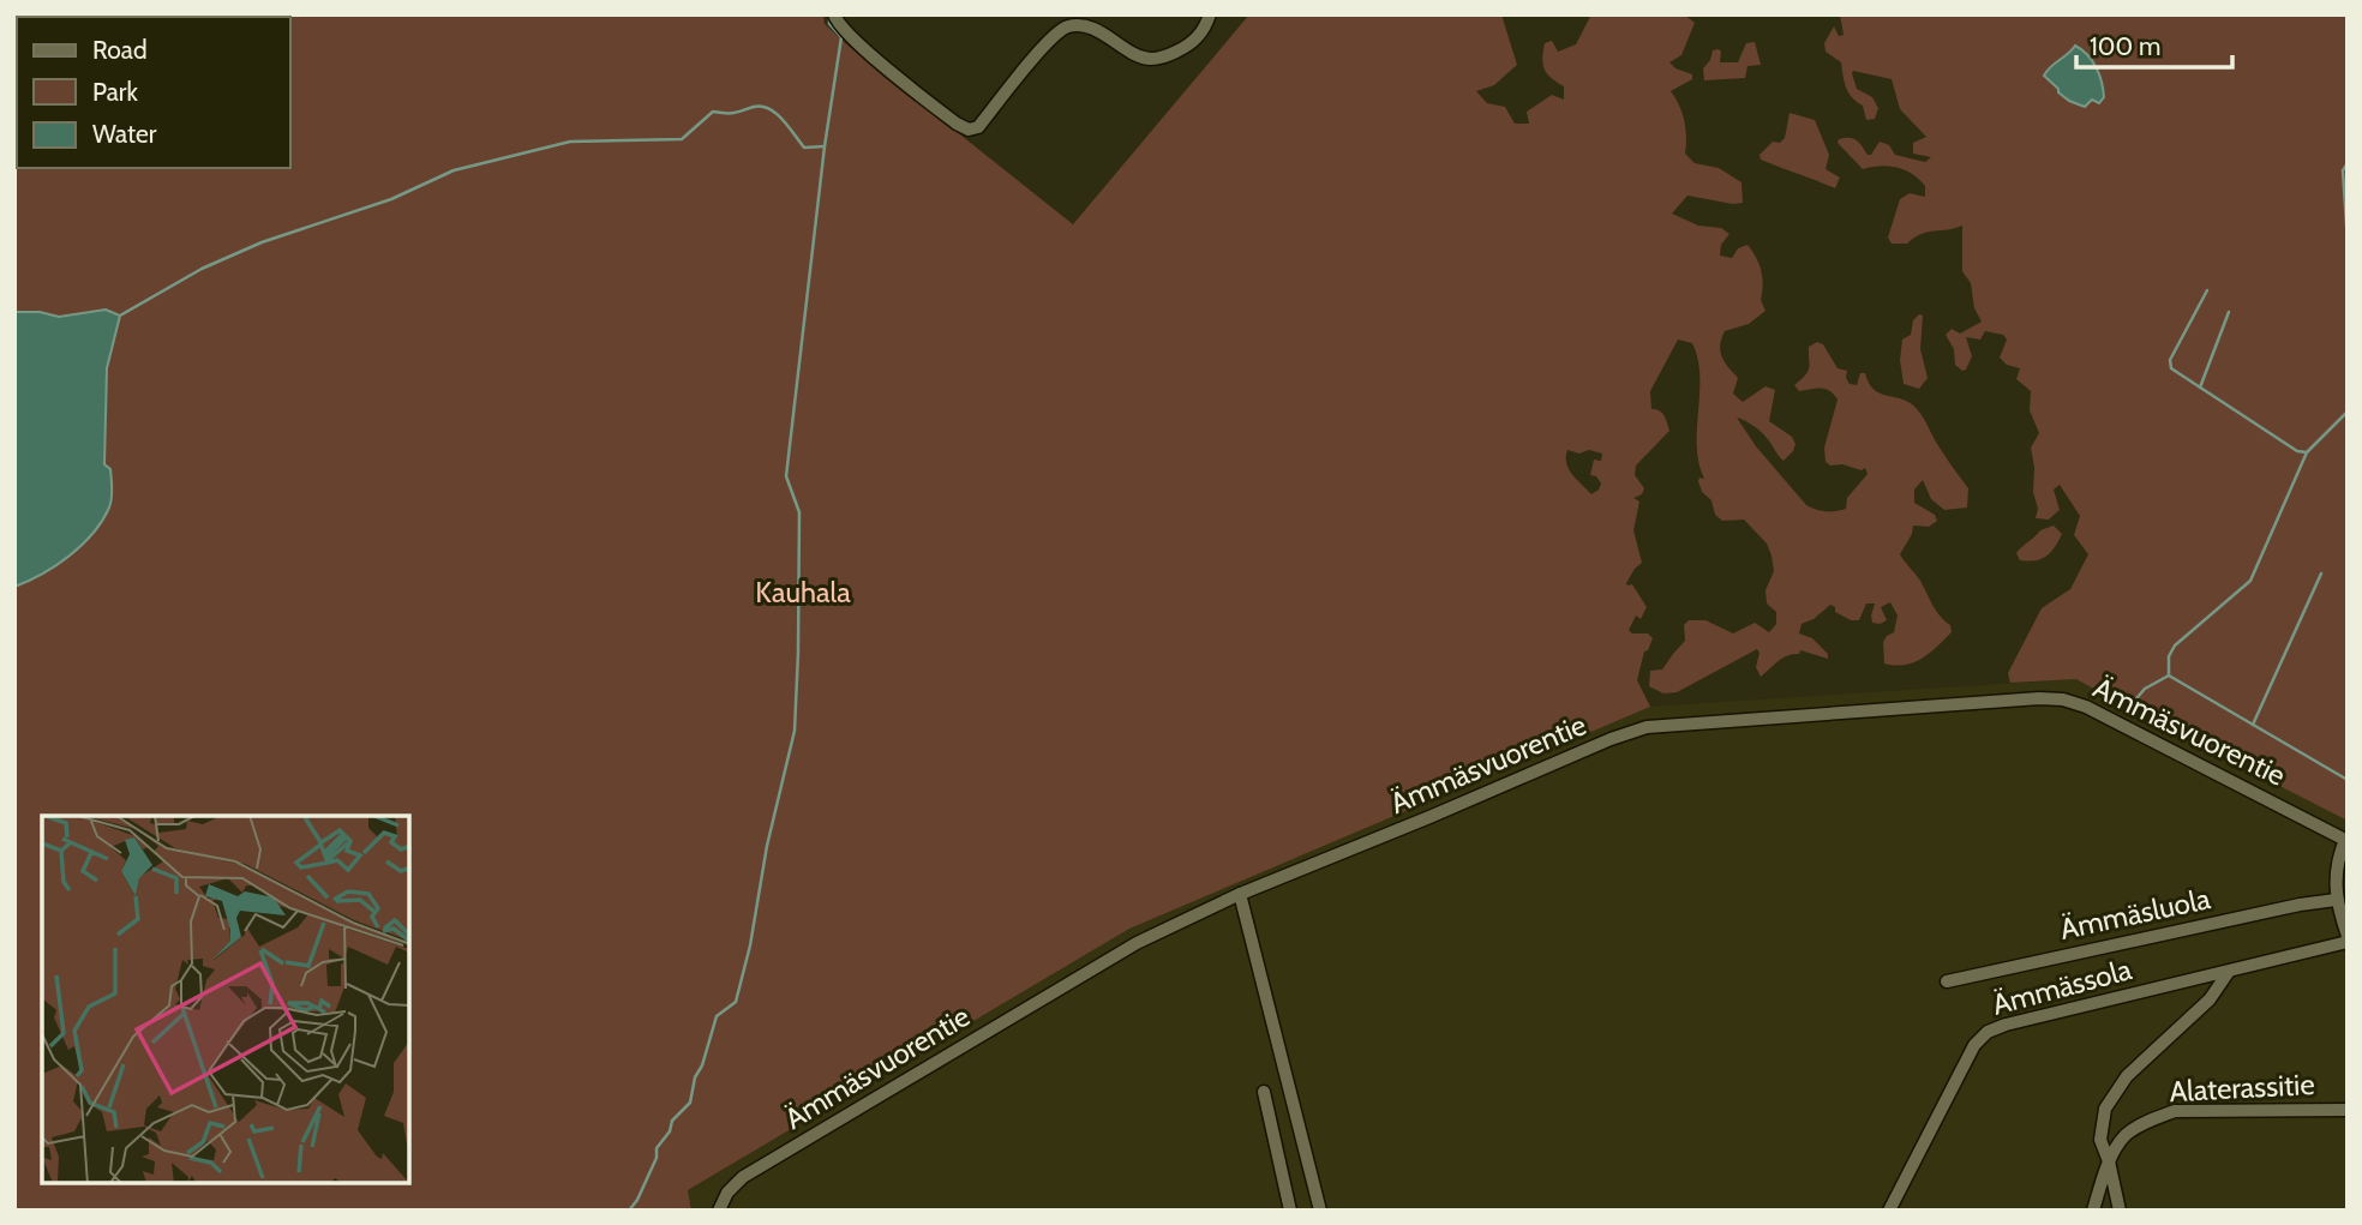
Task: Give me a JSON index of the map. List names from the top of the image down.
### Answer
{
  "streets": {
    "street": [
      "Ämmäsvuorentie",
      "Ämmäsluola",
      "Ämmässola",
      "Alaterassitie"
    ]
  },
  "crossings": [
    ["Ämmäsvuorentie", "Ämmäsluola"]
  ],
  "parks": ["Kauhala"],
  "legend": ["Road", "Park", "Water"],
  "scale_bar": "100 m"
}
